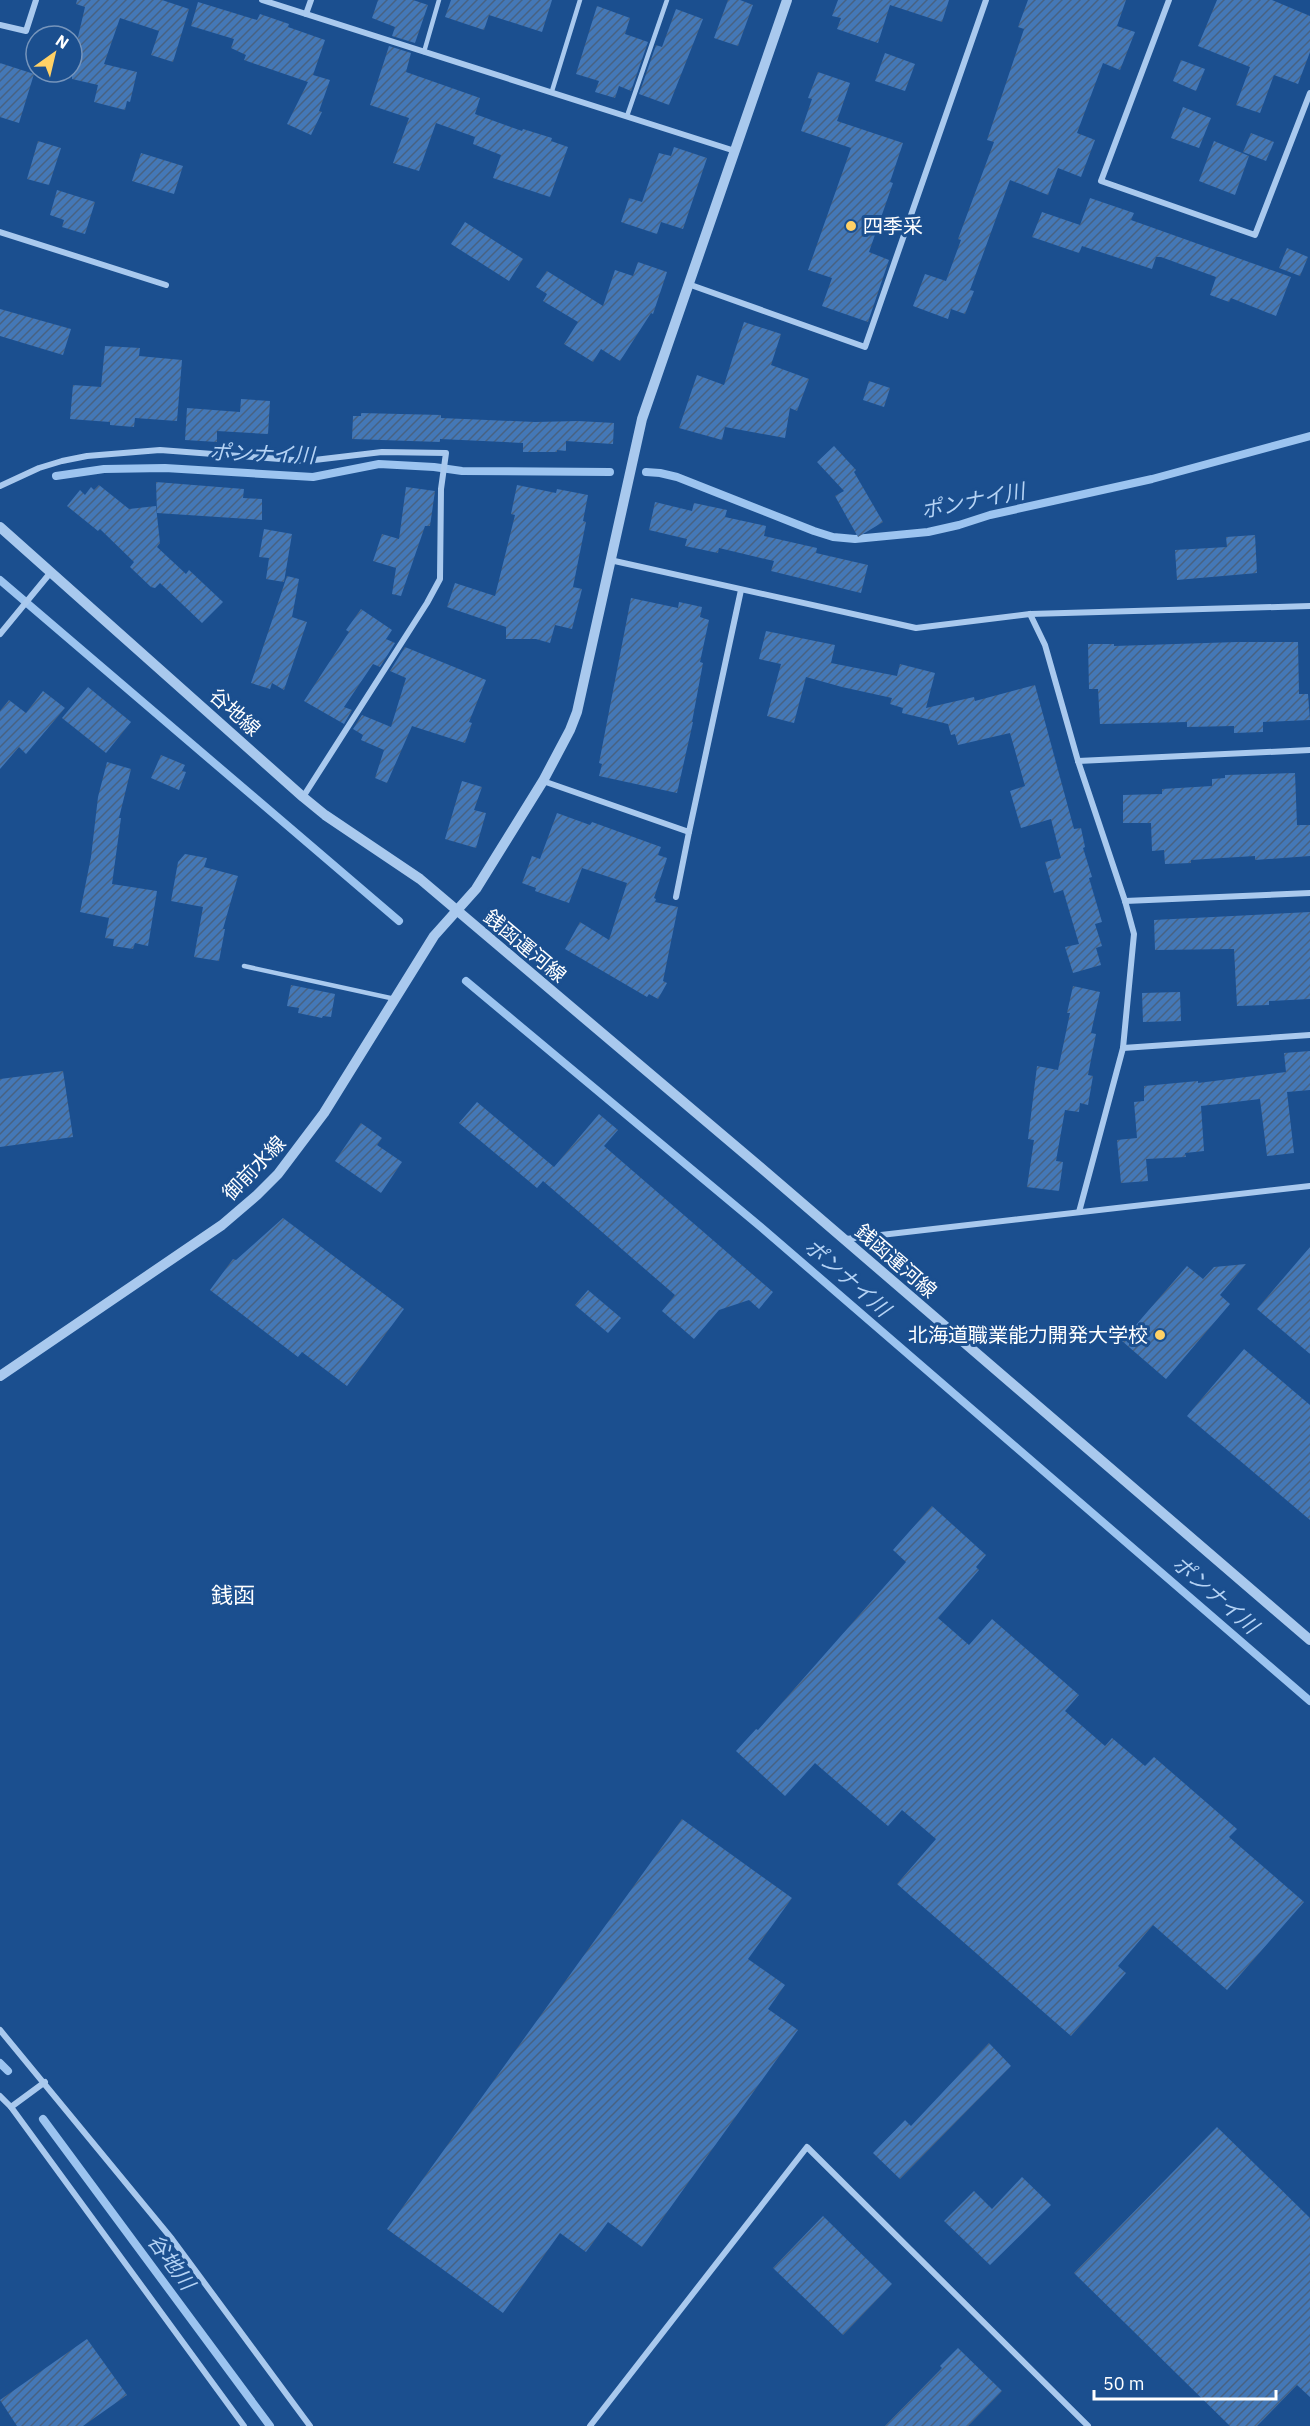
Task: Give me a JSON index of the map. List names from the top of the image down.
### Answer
{
  "streets": {
    "street": ["谷地線", "銭函運河線", "御前水線"]
  },
  "crossings": [
    ["谷地線", "銭函運河線"],
    ["谷地線", "御前水線"],
    ["銭函運河線", "御前水線"]
  ],
  "districts": ["銭函"],
  "water": ["ポンナイ川", "谷地川"],
  "places": ["四季采", "北海道職業能力開発大学校"],
  "scale_bar": "50 m",
  "north": "top right"
}
